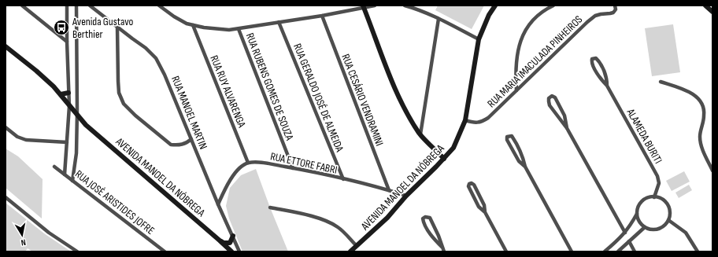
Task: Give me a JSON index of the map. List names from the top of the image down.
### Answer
{
  "streets": {
    "main road": ["AVENIDA MANOEL DA NÓBREGA"],
    "street": [
      "RUA MARIA IMACULADA PINHEIROS",
      "RUA RUBENS GOMES DE SOUZA",
      "RUA RUY ALVARENGA",
      "RUA GERALDO JOSÉ DE ALMEIDA",
      "RUA CESÁRIO VENDRAMINI",
      "RUA MANOEL MARTIN",
      "ALAMEDA BURITI",
      "RUA ETTORE FABRI",
      "RUA JOSÉ ARISTIDES JOFRE"
    ]
  },
  "crossings": [
    ["RUA MARIA IMACULADA PINHEIROS", "AVENIDA MANOEL DA NÓBREGA"],
    ["RUA RUBENS GOMES DE SOUZA", "RUA ETTORE FABRI"],
    ["RUA RUY ALVARENGA", "RUA ETTORE FABRI"],
    ["RUA GERALDO JOSÉ DE ALMEIDA", "RUA ETTORE FABRI"],
    ["RUA CESÁRIO VENDRAMINI", "RUA ETTORE FABRI"],
    ["RUA ETTORE FABRI", "AVENIDA MANOEL DA NÓBREGA"]
  ],
  "places": {
    "bus stop": ["Avenida Gustavo Berthier"]
  },
  "north": "bottom"
}
